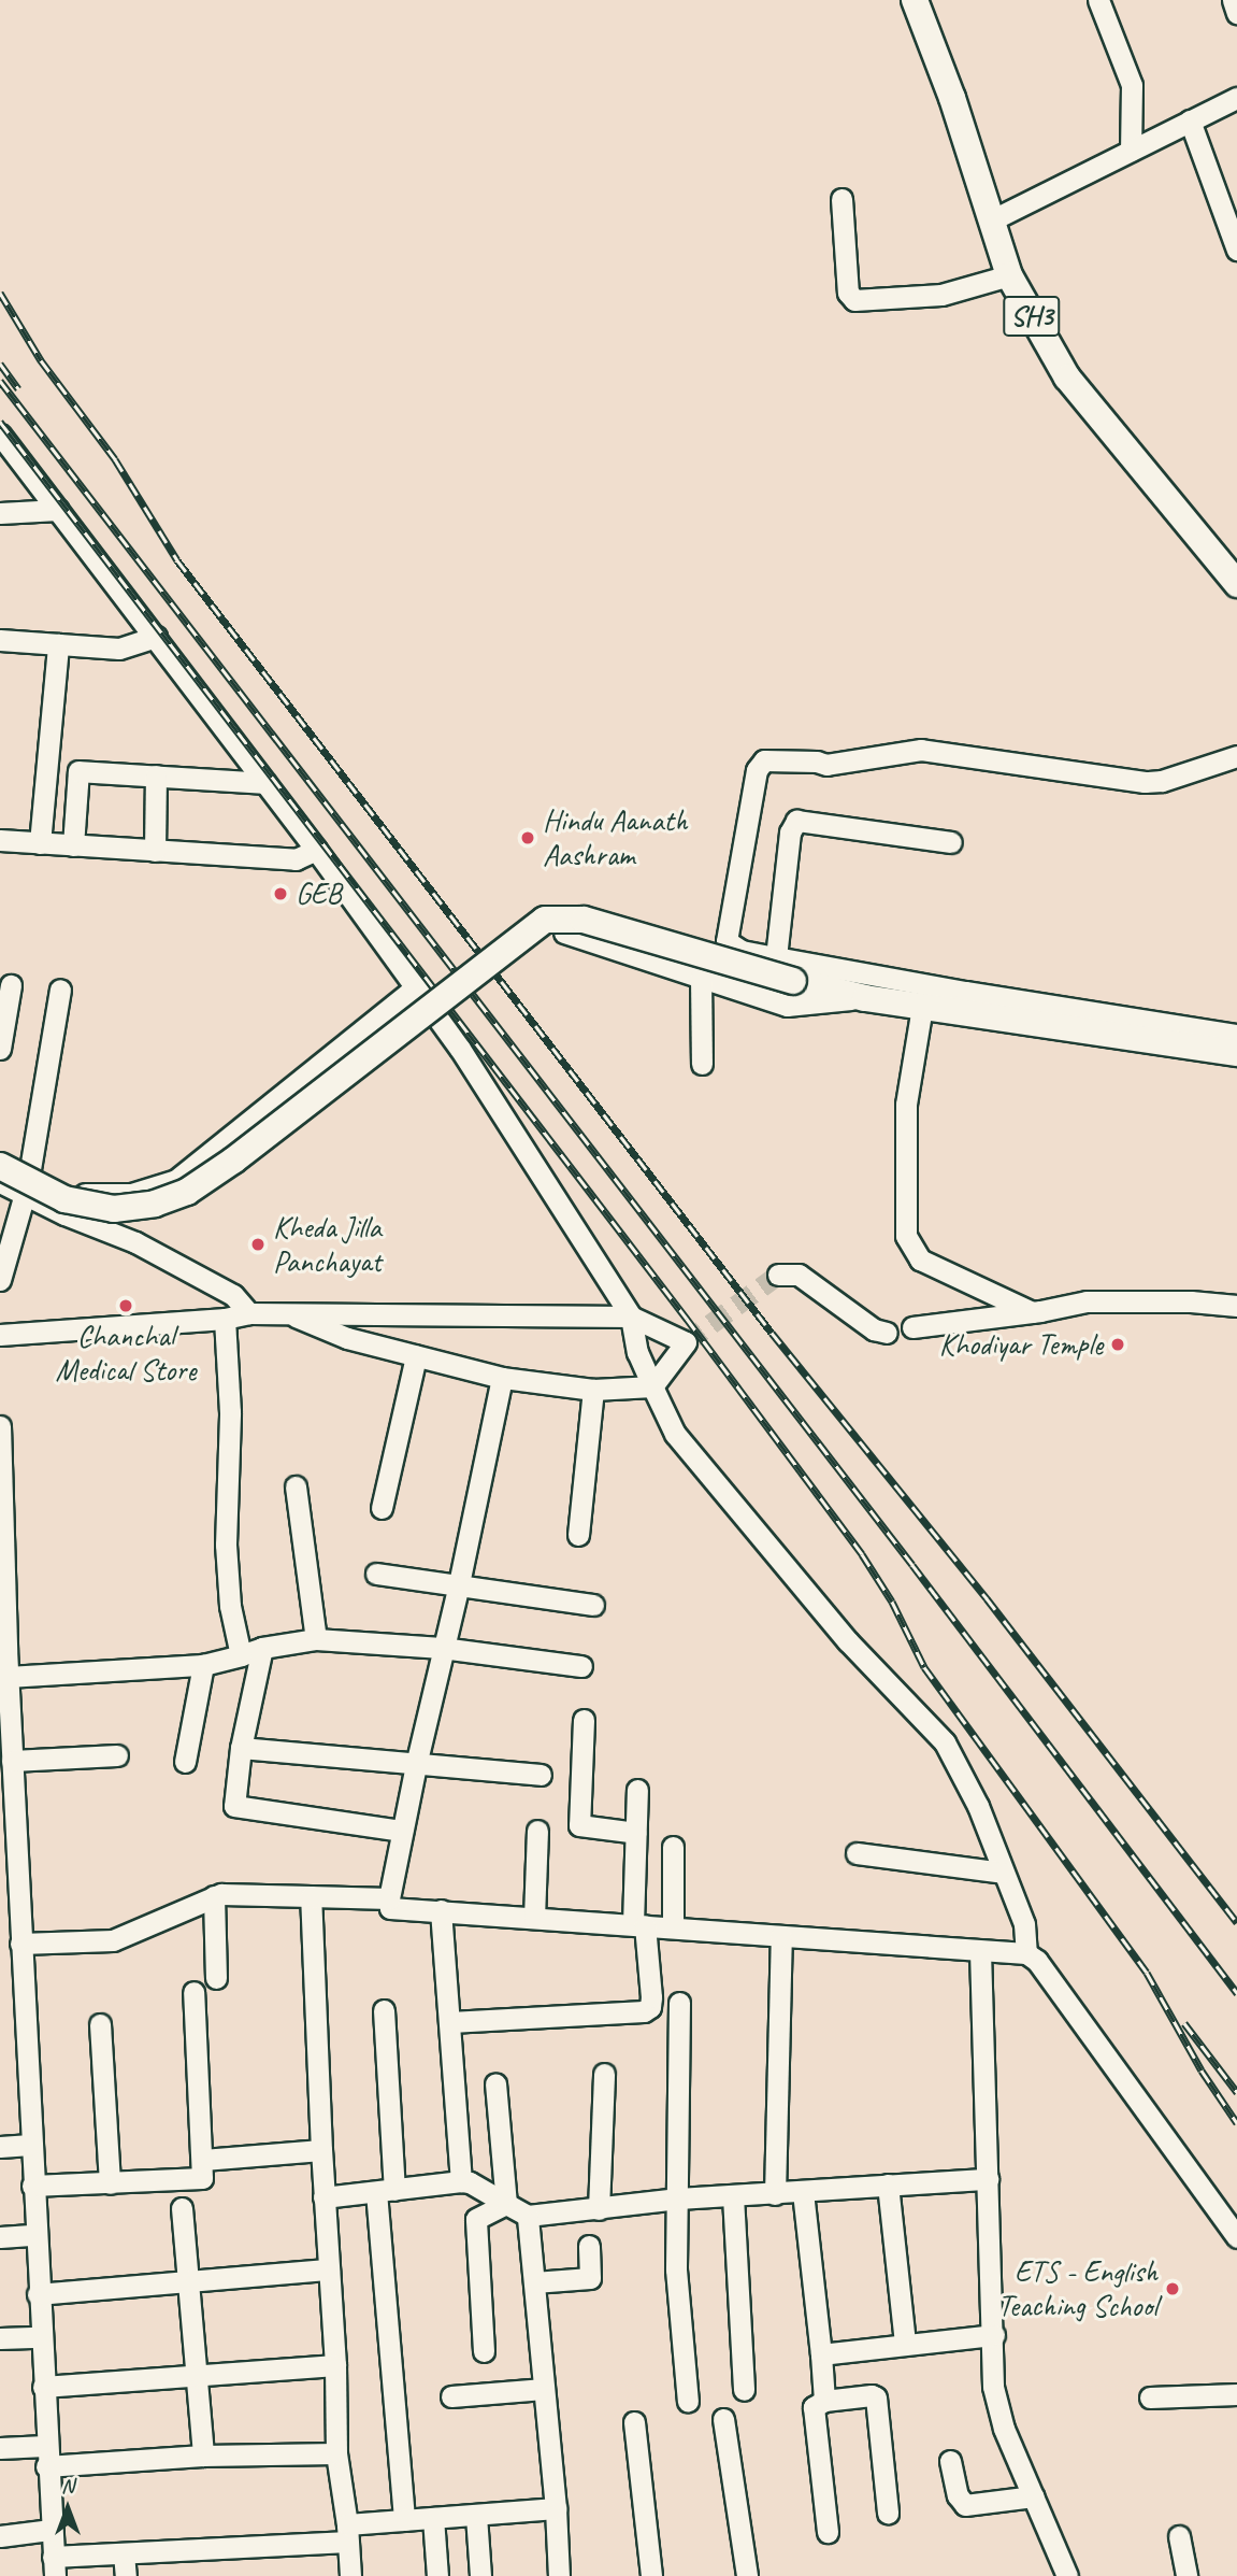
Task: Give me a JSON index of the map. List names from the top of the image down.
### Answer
{
  "streets": {
    "main road": ["SH3"]
  },
  "places": [
    "Hindu Aanath Aashram",
    "GEB",
    "Kheda Jilla Panchayat",
    "Chanchal Medical Store",
    "Khodiyar Temple",
    "ETS - English Teaching School"
  ],
  "north": "top"
}
